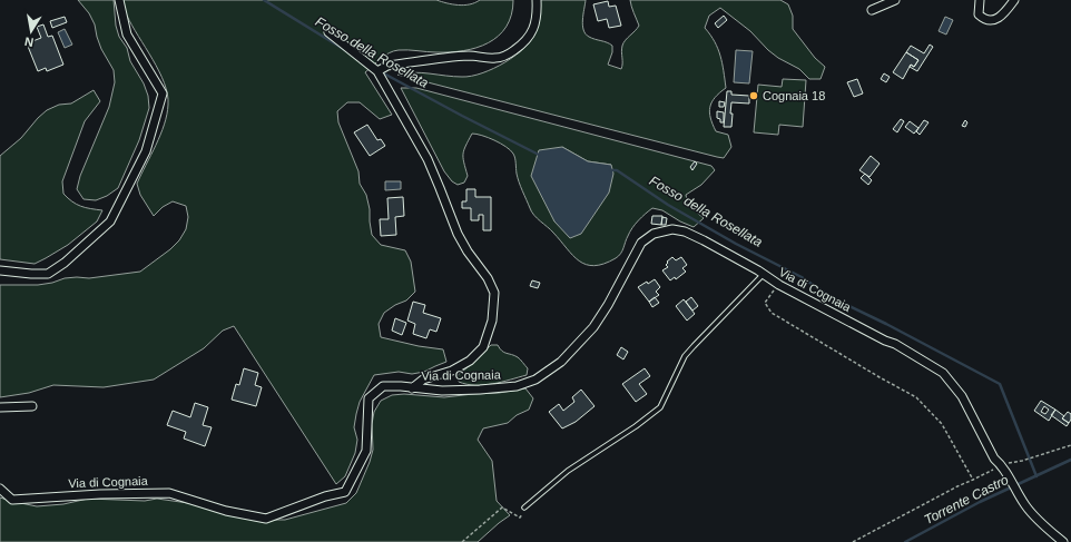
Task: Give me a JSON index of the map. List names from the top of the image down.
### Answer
{
  "streets": {
    "street": ["Via di Cognaia"]
  },
  "water": ["Fosso della Rosellata", "Torrente Castro"],
  "places": ["Cognaia 18"],
  "north": "bottom"
}
